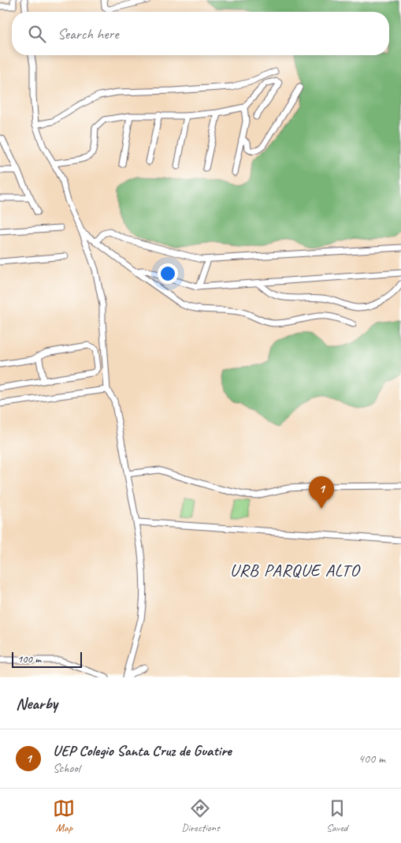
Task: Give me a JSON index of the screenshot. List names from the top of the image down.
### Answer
{
  "districts": ["URB PARQUE ALTO"],
  "scale_bar": "100 m",
  "page": {
    "search": "Search here",
    "pins": "1",
    "scale": "100 m",
    "heading": "Nearby",
    "list": [
      {
        "mark": "1",
        "name": "UEP Colegio Santa Cruz de Guatire",
        "note": "School",
        "value": "400 m"
      }
    ],
    "nav": ["Map", "Directions", "Saved"]
  }
}
